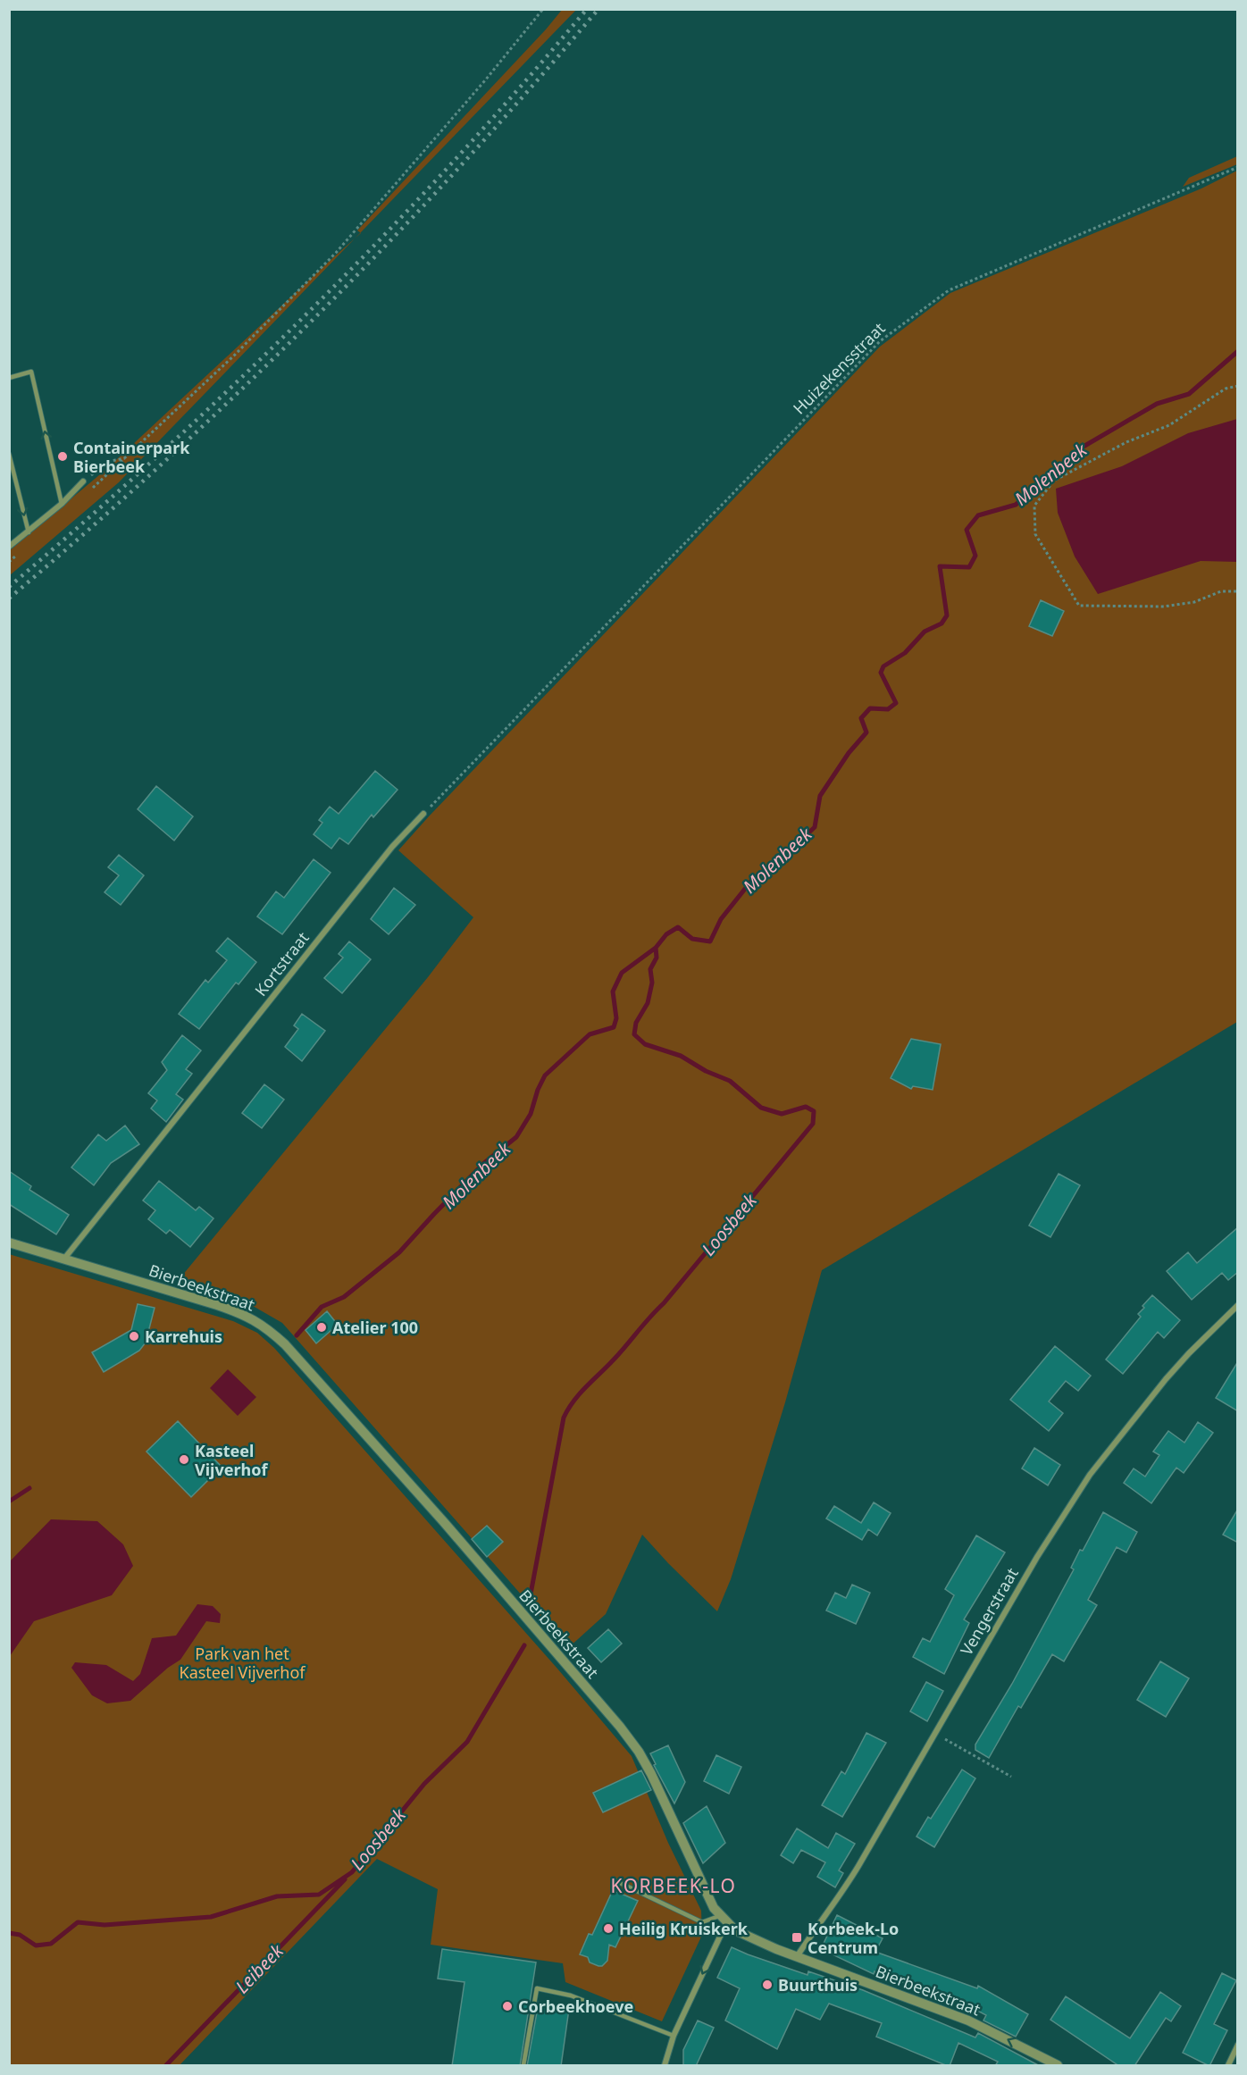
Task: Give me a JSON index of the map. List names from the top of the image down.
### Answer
{
  "streets": {
    "street": ["Kortstraat", "Bierbeekstraat", "Vengerstraat"],
    "path": ["Huizekensstraat"]
  },
  "crossings": [
    ["Huizekensstraat", "Kortstraat"],
    ["Kortstraat", "Bierbeekstraat"],
    ["Bierbeekstraat", "Vengerstraat"]
  ],
  "districts": ["KORBEEK-LO"],
  "water": ["Molenbeek", "Loosbeek", "Leibeek"],
  "parks": ["Park van het Kasteel Vijverhof"],
  "places": {
    "other": [
      "Containerpark Bierbeek",
      "Atelier 100",
      "Karrehuis",
      "Kasteel Vijverhof",
      "Heilig Kruiskerk",
      "Buurthuis",
      "Corbeekhoeve"
    ],
    "transit": ["Korbeek-Lo Centrum"]
  }
}
